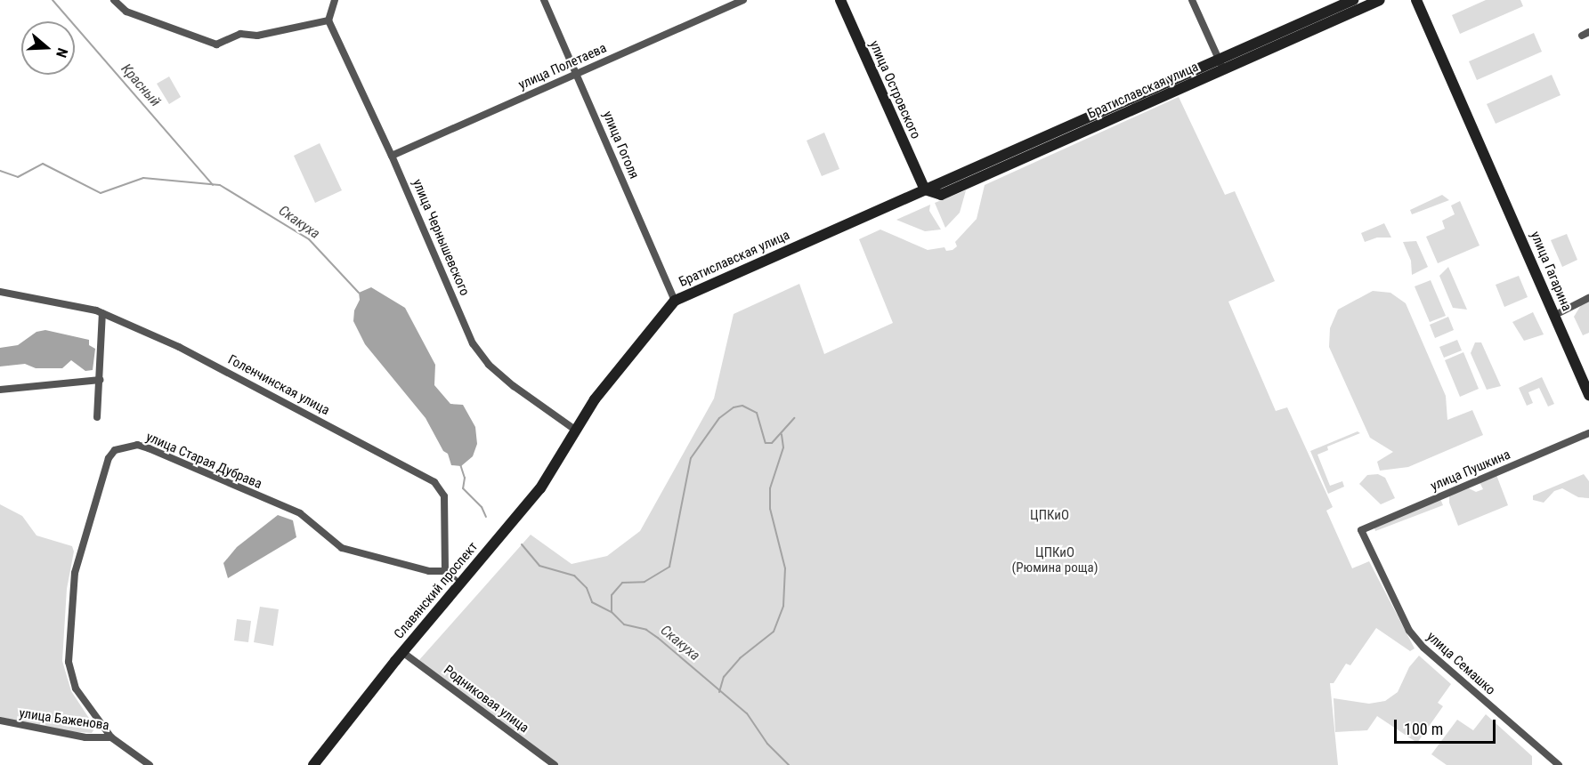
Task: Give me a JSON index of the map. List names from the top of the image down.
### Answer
{
  "streets": {
    "street": [
      "улица Полетаева",
      "улица Островского",
      "Братиславская улица",
      "улица Гоголя",
      "улица Чернышевского",
      "улица Гагарина",
      "Голенчинская улица",
      "улица Старая Дубрава",
      "улица Пушкина",
      "Славянский проспект",
      "улица Семашко",
      "Родниковая улица",
      "улица Баженова"
    ]
  },
  "crossings": [
    ["улица Полетаева", "улица Гоголя"],
    ["улица Полетаева", "улица Чернышевского"],
    ["улица Островского", "Братиславская улица"],
    ["Братиславская улица", "улица Гоголя"],
    ["Братиславская улица", "улица Чернышевского"],
    ["Братиславская улица", "Славянский проспект"],
    ["улица Чернышевского", "Славянский проспект"],
    ["Голенчинская улица", "улица Старая Дубрава"],
    ["улица Старая Дубрава", "улица Баженова"],
    ["улица Пушкина", "улица Семашко"],
    ["Славянский проспект", "Родниковая улица"]
  ],
  "water": ["Красный", "Скакуха"],
  "parks": ["ЦПКиО", "ЦПКиО (Рюмина роща)"],
  "scale_bar": "100 m",
  "north": "right"
}
